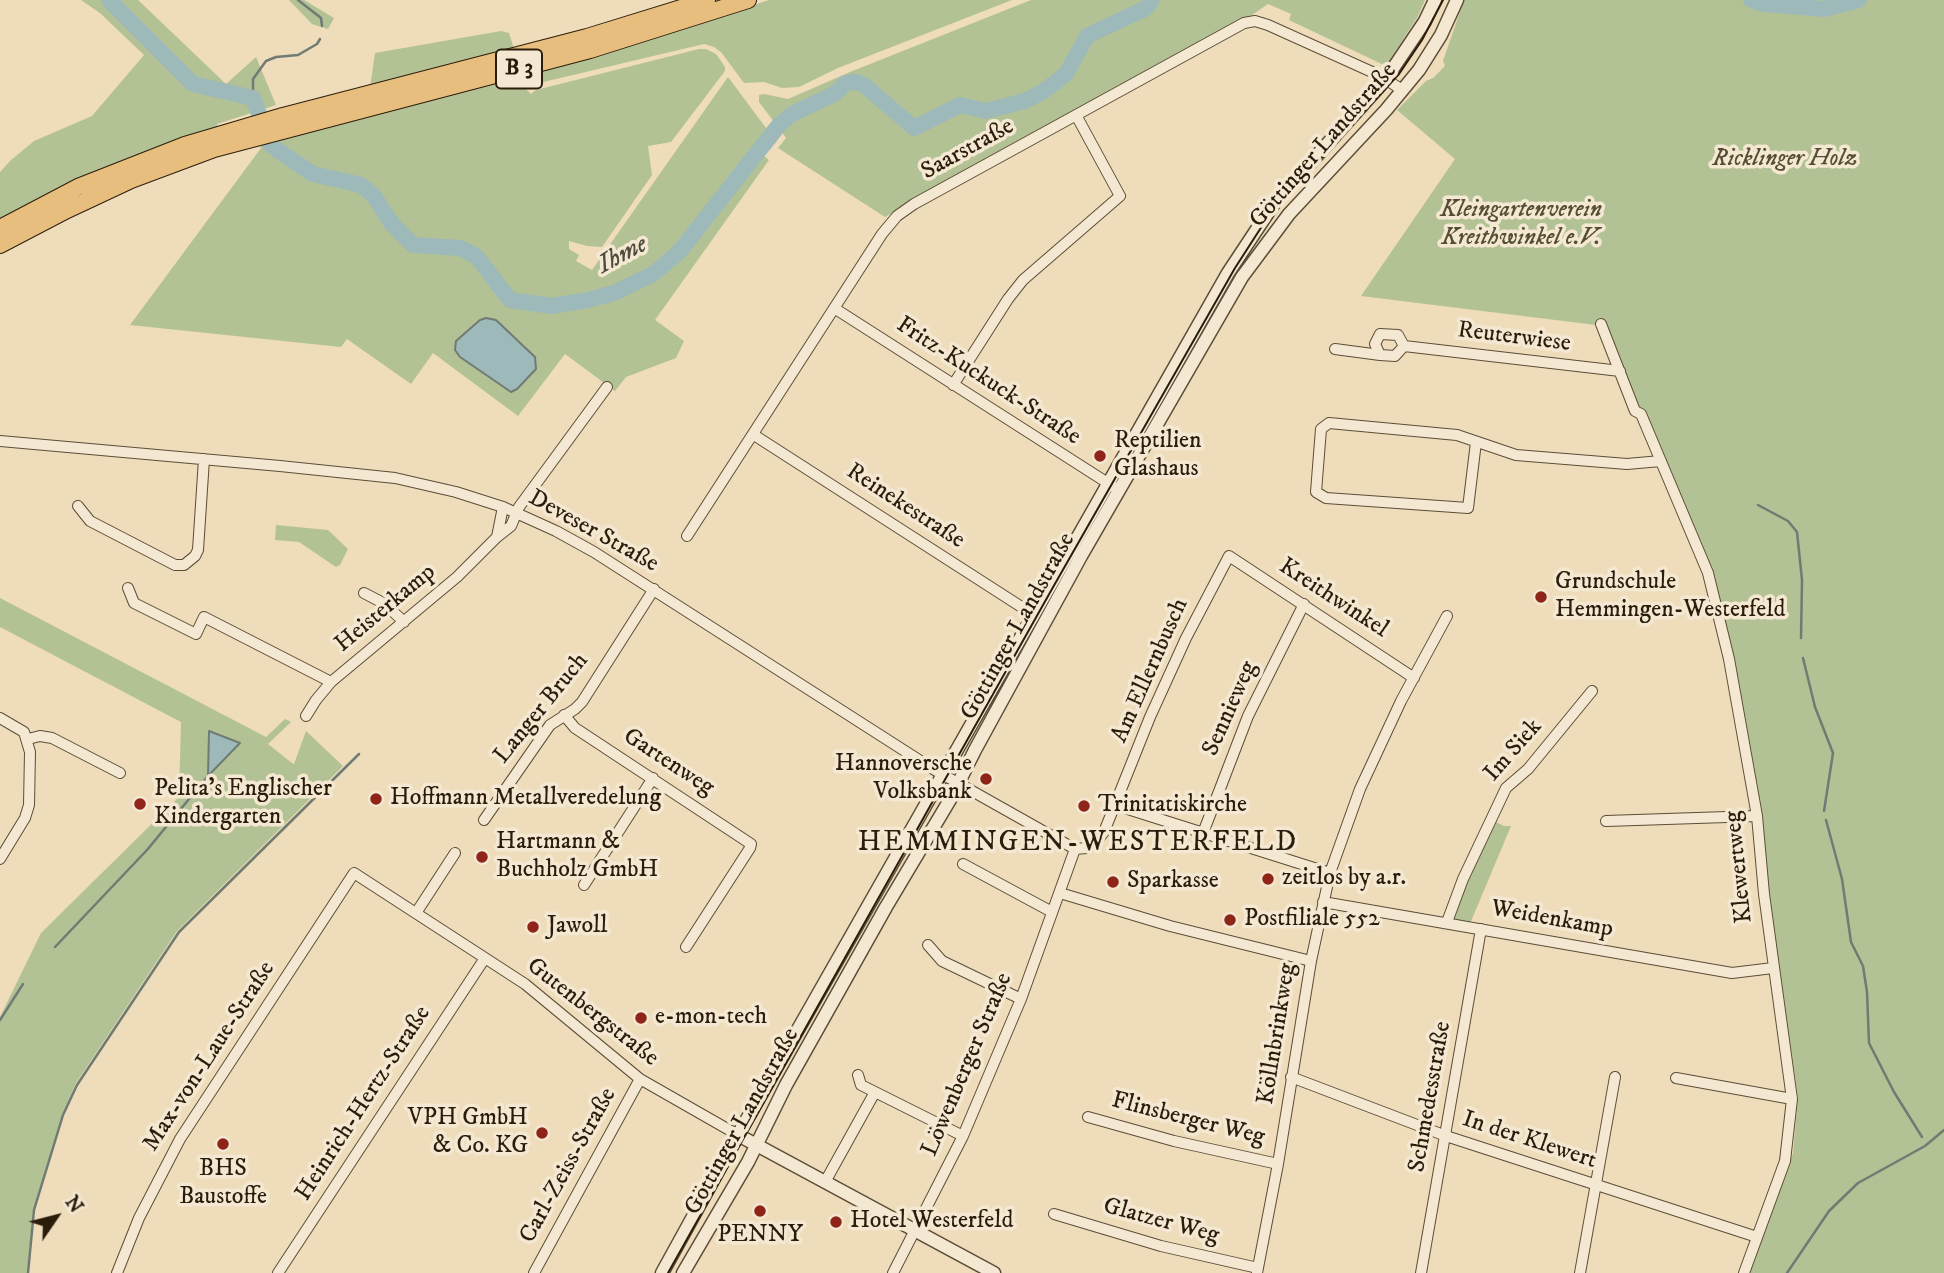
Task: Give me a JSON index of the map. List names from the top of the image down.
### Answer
{
  "streets": {
    "highway": ["B 3"],
    "street": [
      "Göttinger Landstraße",
      "Saarstraße",
      "Reuterwiese",
      "Fritz-Kuckuck-Straße",
      "Reinekestraße",
      "Deveser Straße",
      "Kreithwinkel",
      "Heisterkamp",
      "Am Ellernbusch",
      "Langer Bruch",
      "Sennieweg",
      "Im Siek",
      "Gartenweg",
      "Klewertweg",
      "Weidenkamp",
      "Gutenbergstraße",
      "Köllnbrinkweg",
      "Max-von-Laue-Straße",
      "Löwenberger Straße",
      "Schmedesstraße",
      "Heinrich-Hertz-Straße",
      "Flinsberger Weg",
      "In der Klewert",
      "Carl-Zeiss-Straße",
      "Glatzer Weg"
    ]
  },
  "crossings": [
    ["Göttinger Landstraße", "Saarstraße"],
    ["Göttinger Landstraße", "Fritz-Kuckuck-Straße"],
    ["Göttinger Landstraße", "Reinekestraße"],
    ["Göttinger Landstraße", "Deveser Straße"],
    ["Göttinger Landstraße", "Gutenbergstraße"],
    ["Saarstraße", "Fritz-Kuckuck-Straße"],
    ["Saarstraße", "Reinekestraße"],
    ["Reuterwiese", "Klewertweg"],
    ["Deveser Straße", "Heisterkamp"],
    ["Deveser Straße", "Am Ellernbusch"],
    ["Deveser Straße", "Langer Bruch"],
    ["Deveser Straße", "Löwenberger Straße"],
    ["Kreithwinkel", "Am Ellernbusch"],
    ["Kreithwinkel", "Sennieweg"],
    ["Kreithwinkel", "Köllnbrinkweg"],
    ["Am Ellernbusch", "Löwenberger Straße"],
    ["Langer Bruch", "Gartenweg"],
    ["Im Siek", "Weidenkamp"],
    ["Klewertweg", "Weidenkamp"],
    ["Klewertweg", "In der Klewert"],
    ["Weidenkamp", "Köllnbrinkweg"],
    ["Weidenkamp", "Schmedesstraße"],
    ["Gutenbergstraße", "Max-von-Laue-Straße"],
    ["Gutenbergstraße", "Heinrich-Hertz-Straße"],
    ["Gutenbergstraße", "Carl-Zeiss-Straße"],
    ["Köllnbrinkweg", "Flinsberger Weg"],
    ["Köllnbrinkweg", "In der Klewert"],
    ["Köllnbrinkweg", "Glatzer Weg"],
    ["Schmedesstraße", "In der Klewert"]
  ],
  "districts": ["HEMMINGEN-WESTERFELD"],
  "water": ["Ihme"],
  "parks": ["Ricklinger Holz", "Kleingartenverein Kreithwinkel e.V."],
  "places": [
    "Reptilien Glashaus",
    "Grundschule Hemmingen-Westerfeld",
    "Hannoversche Volksbank",
    "Hoffmann Metallveredelung",
    "Pelita's Englischer Kindergarten",
    "Trinitatiskirche",
    "Hartmann & Buchholz GmbH",
    "zeitlos by a.r.",
    "Sparkasse",
    "Postfiliale 552",
    "Jawoll",
    "e-mon-tech",
    "VPH GmbH & Co. KG",
    "BHS Baustoffe",
    "PENNY",
    "Hotel Westerfeld"
  ],
  "north": "top right"
}
